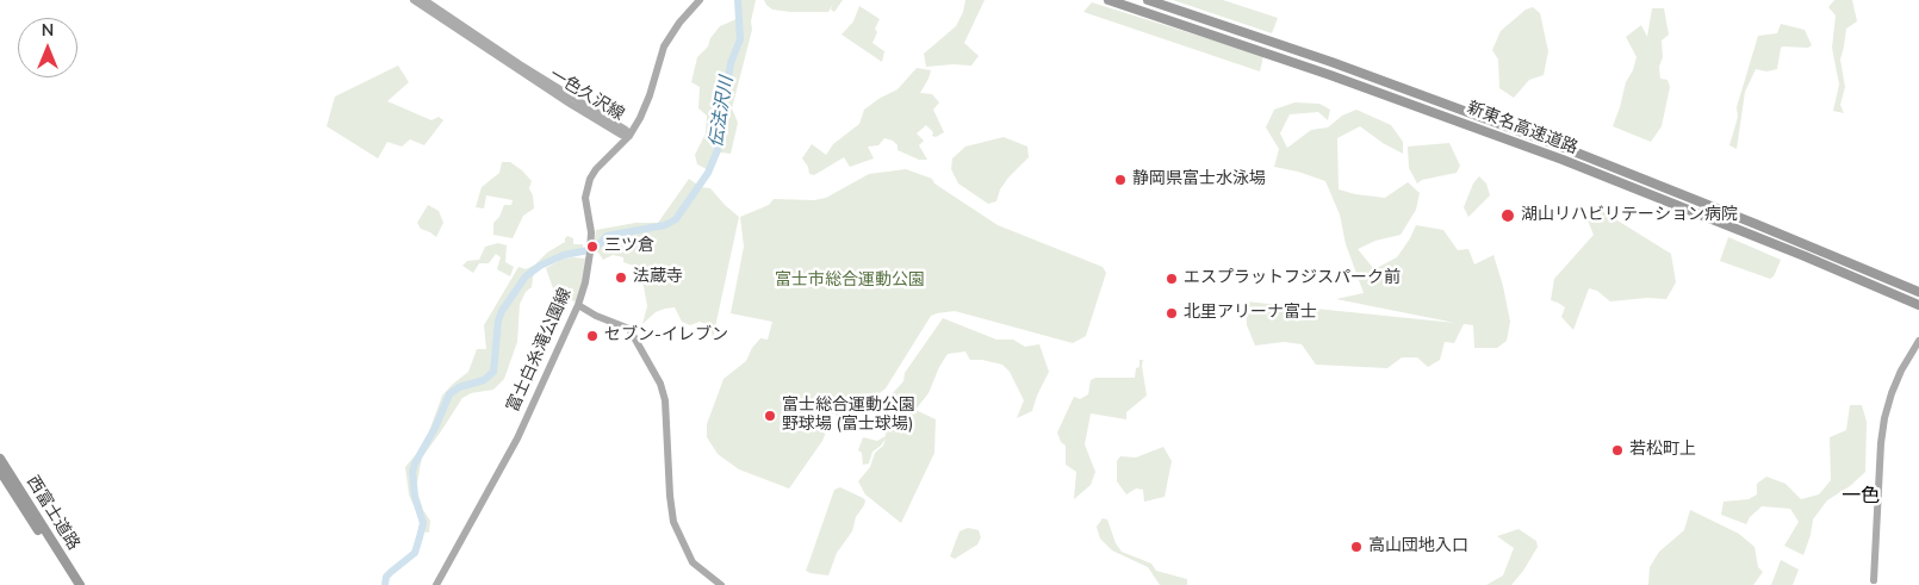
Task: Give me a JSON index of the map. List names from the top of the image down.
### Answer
{
  "streets": {
    "highway": ["新東名高速道路", "西富士道路"],
    "main road": ["一色久沢線", "富士白糸滝公園線"]
  },
  "crossings": [
    ["一色久沢線", "富士白糸滝公園線"]
  ],
  "districts": ["一色"],
  "water": ["伝法沢川"],
  "parks": ["富士市総合運動公園"],
  "places": [
    "静岡県富士水泳場",
    "湖山リハビリテーション病院",
    "三ツ倉",
    "法蔵寺",
    "エスプラットフジスパーク前",
    "北里アリーナ富士",
    "セブン-イレブン",
    "富士総合運動公園 野球場 (富士球場)",
    "若松町上",
    "高山団地入口"
  ],
  "north": "top"
}
